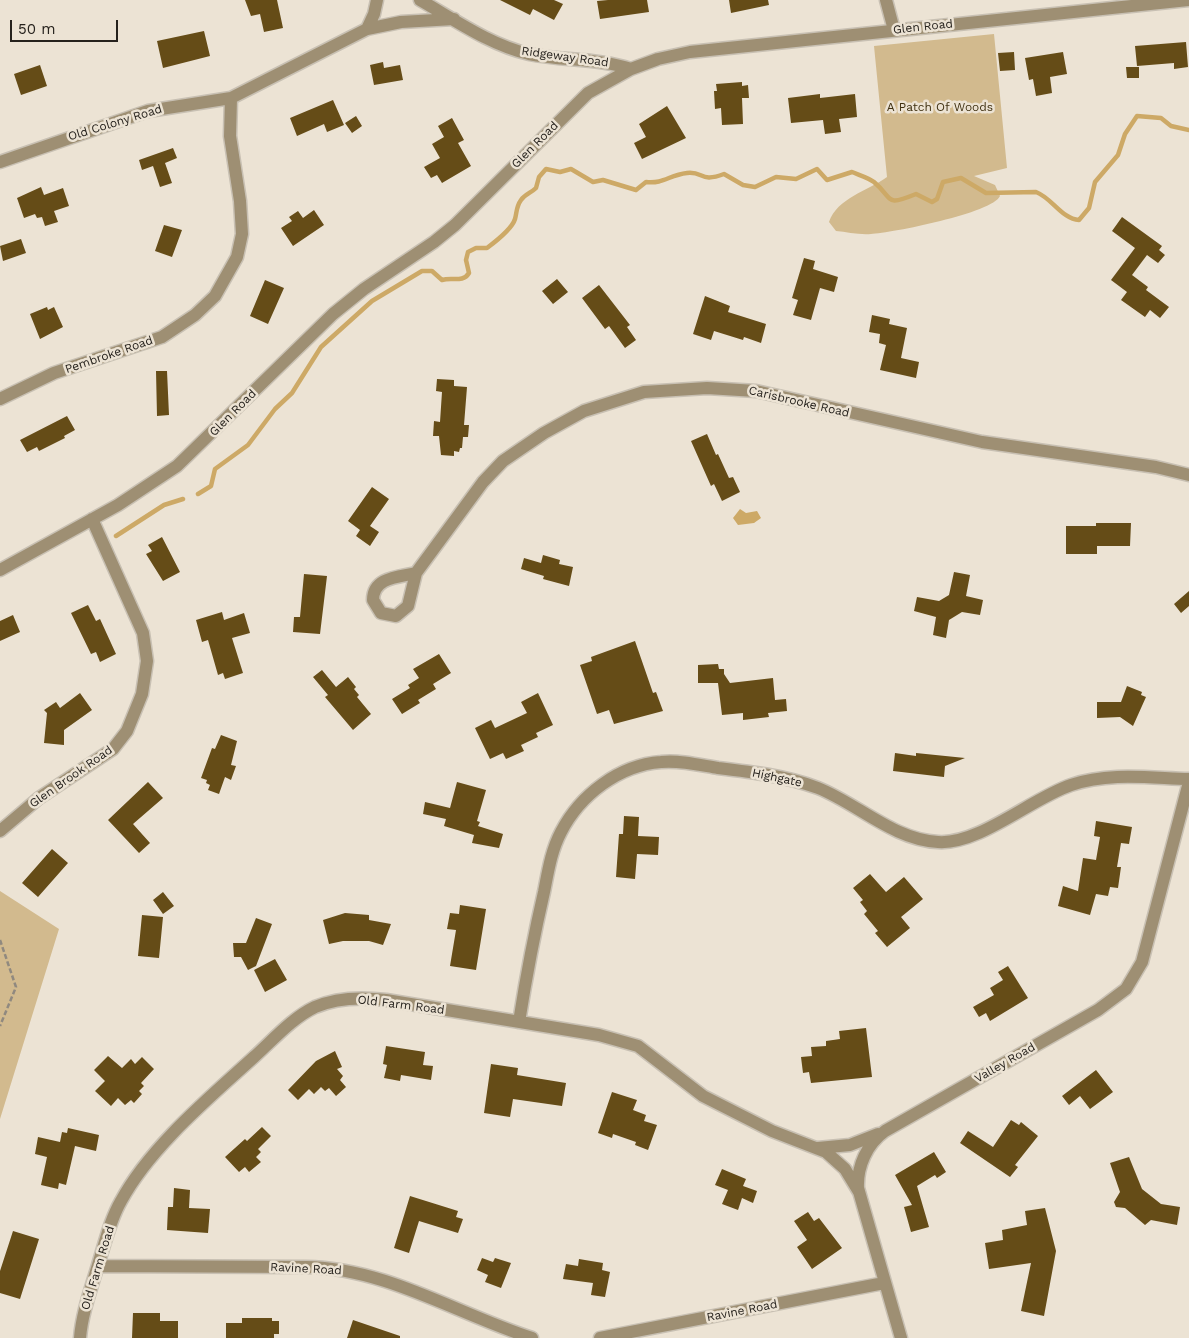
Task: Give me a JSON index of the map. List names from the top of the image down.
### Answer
{
  "streets": {
    "street": [
      "Glen Road",
      "Ridgeway Road",
      "Old Colony Road",
      "Pembroke Road",
      "Carisbrooke Road",
      "Glen Brook Road",
      "Highgate",
      "Old Farm Road",
      "Valley Road",
      "Ravine Road"
    ]
  },
  "crossings": [
    ["Glen Road", "Ridgeway Road"],
    ["Glen Road", "Glen Brook Road"],
    ["Ridgeway Road", "Old Colony Road"],
    ["Old Colony Road", "Pembroke Road"],
    ["Highgate", "Old Farm Road"],
    ["Highgate", "Valley Road"],
    ["Old Farm Road", "Valley Road"],
    ["Old Farm Road", "Ravine Road"],
    ["Valley Road", "Ravine Road"]
  ],
  "parks": ["A Patch Of Woods"],
  "scale_bar": "50 m"
}
